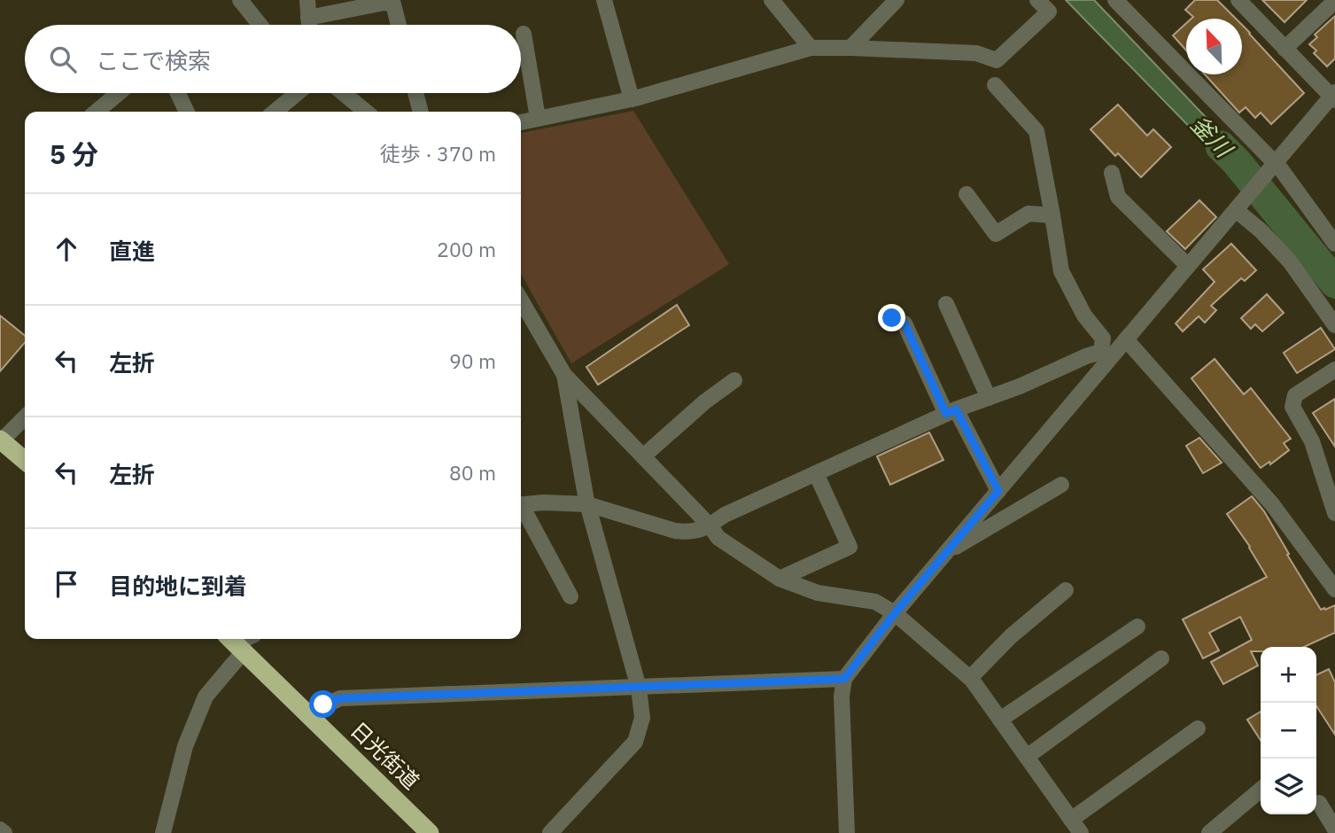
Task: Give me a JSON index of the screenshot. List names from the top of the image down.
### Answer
{
  "streets": {
    "highway": ["日光街道"]
  },
  "water": ["釜川"],
  "north": "top left",
  "page": {
    "search": "ここで検索",
    "heading": ["5 分", "徒歩 · 370 m"],
    "list": [
      ["直進", "200 m"],
      ["左折", "90 m"],
      ["左折", "80 m"],
      "目的地に到着"
    ],
    "map_buttons": ["+", "−"]
  }
}
